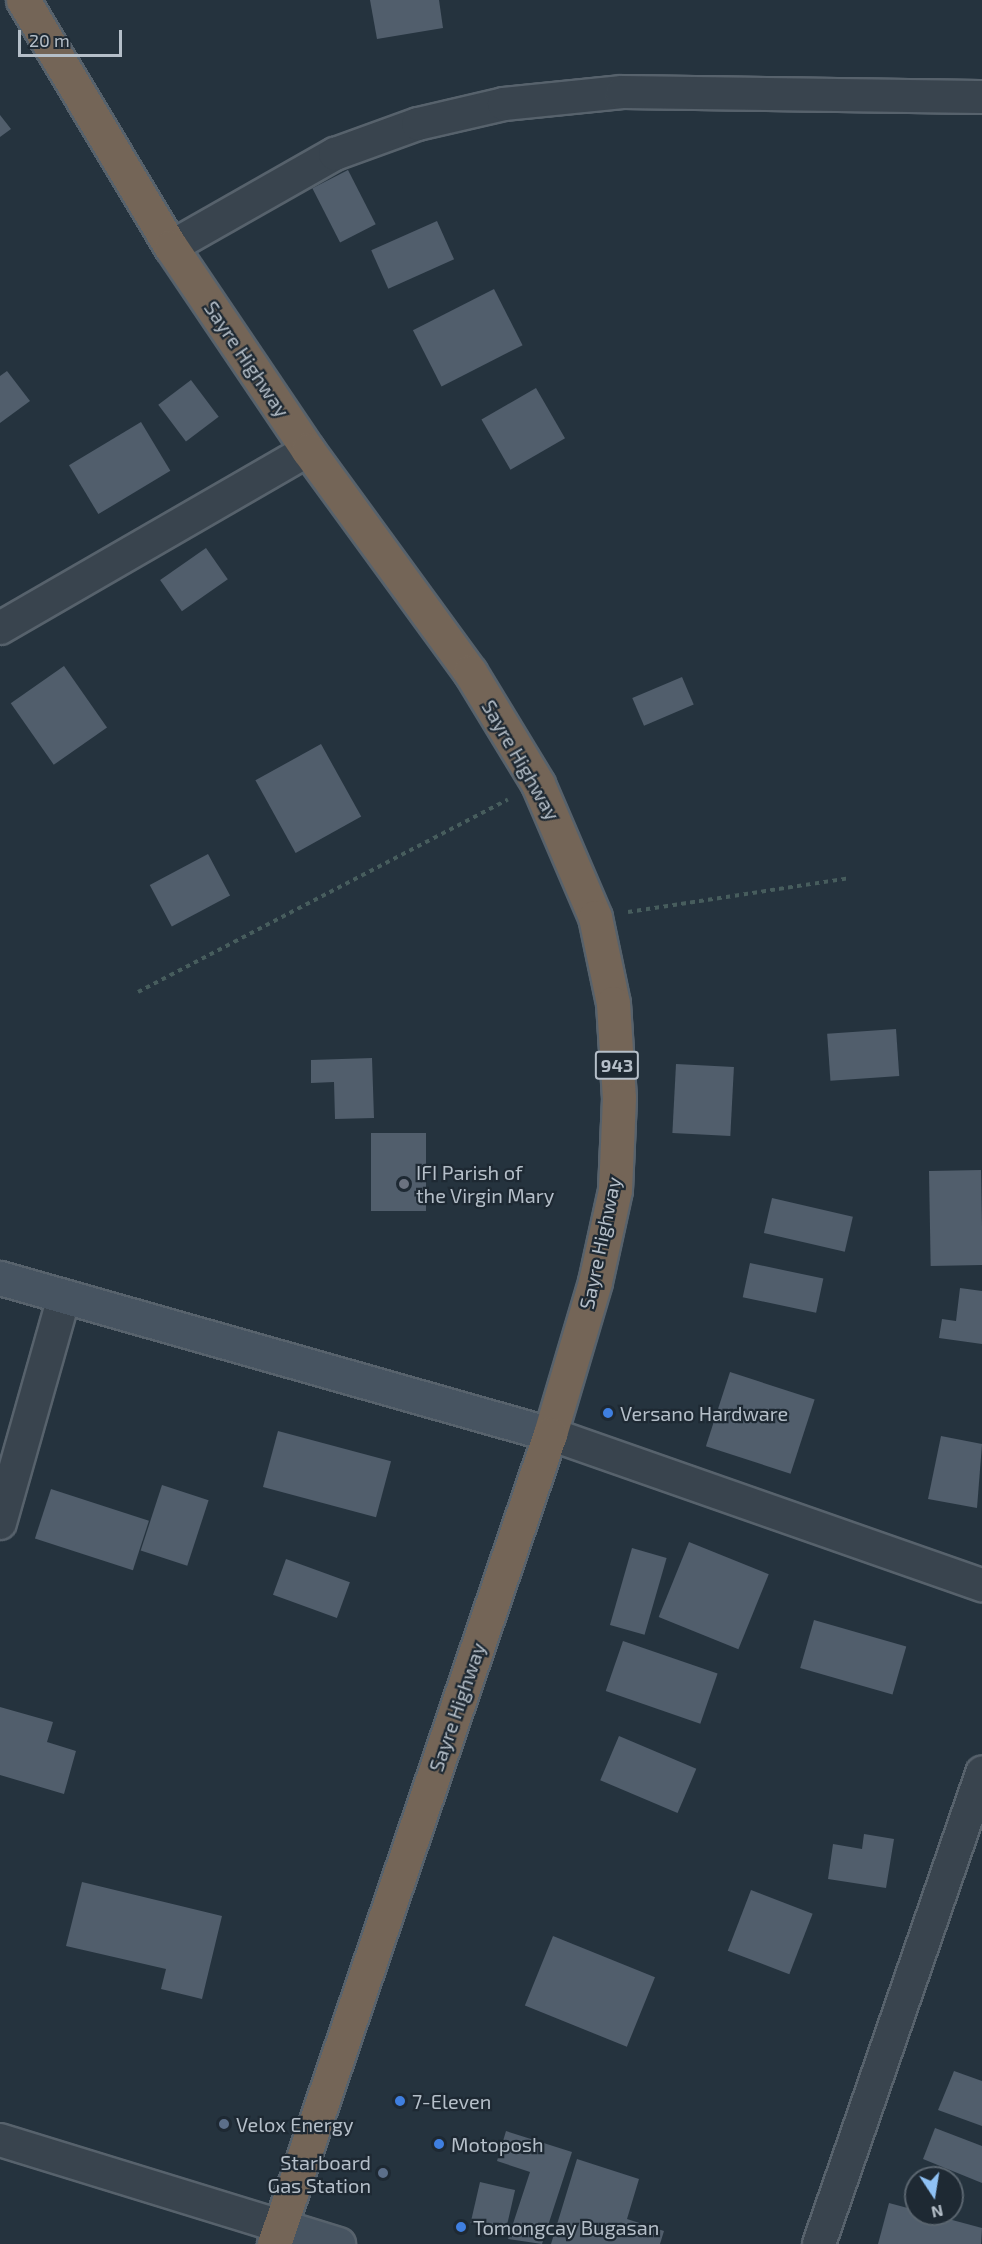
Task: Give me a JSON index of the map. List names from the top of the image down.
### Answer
{
  "streets": {
    "highway": ["Sayre Highway", "943"]
  },
  "places": [
    "IFI Parish of the Virgin Mary",
    "Versano Hardware",
    "7-Eleven",
    "Velox Energy",
    "Motoposh",
    "Starboard Gas Station",
    "Tomongcay Bugasan"
  ],
  "scale_bar": "20 m",
  "north": "bottom"
}
